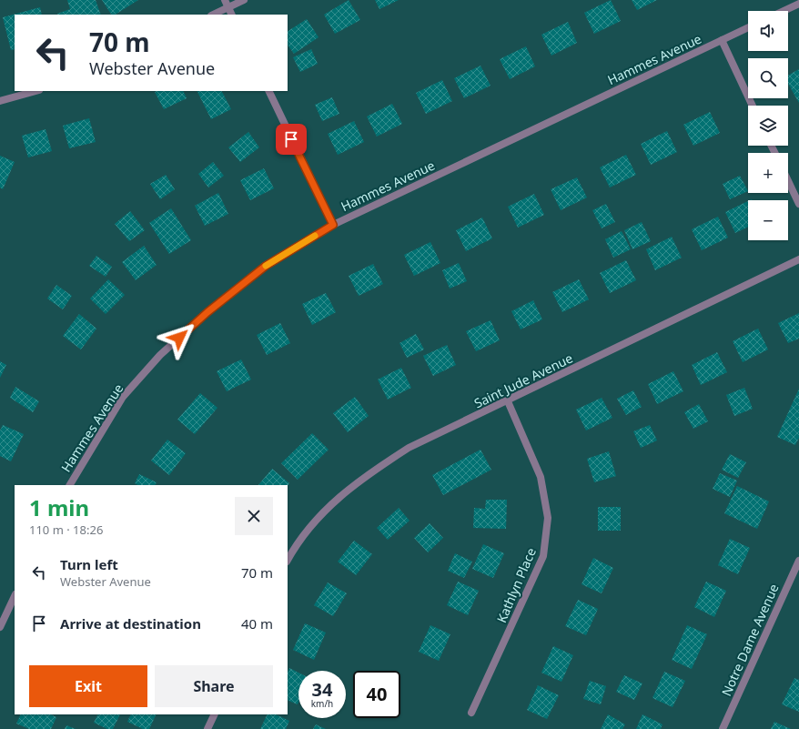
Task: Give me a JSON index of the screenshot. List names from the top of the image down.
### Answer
{
  "streets": {
    "street": [
      "Hammes Avenue",
      "Saint Jude Avenue",
      "Kathlyn Place",
      "Notre Dame Avenue"
    ]
  },
  "crossings": [
    ["Saint Jude Avenue", "Kathlyn Place"]
  ],
  "page": {
    "map_buttons": ["+", "−"],
    "turn": ["70 m", "Webster Avenue"],
    "heading": ["1 min", "110 m · 18:26"],
    "list": [
      {
        "name": "Turn left",
        "note": "Webster Avenue",
        "value": "70 m"
      },
      {
        "name": "Arrive at destination",
        "value": "40 m"
      }
    ],
    "buttons": ["Exit", "Share"],
    "speed": "34 km/h",
    "limit": "40"
  }
}
